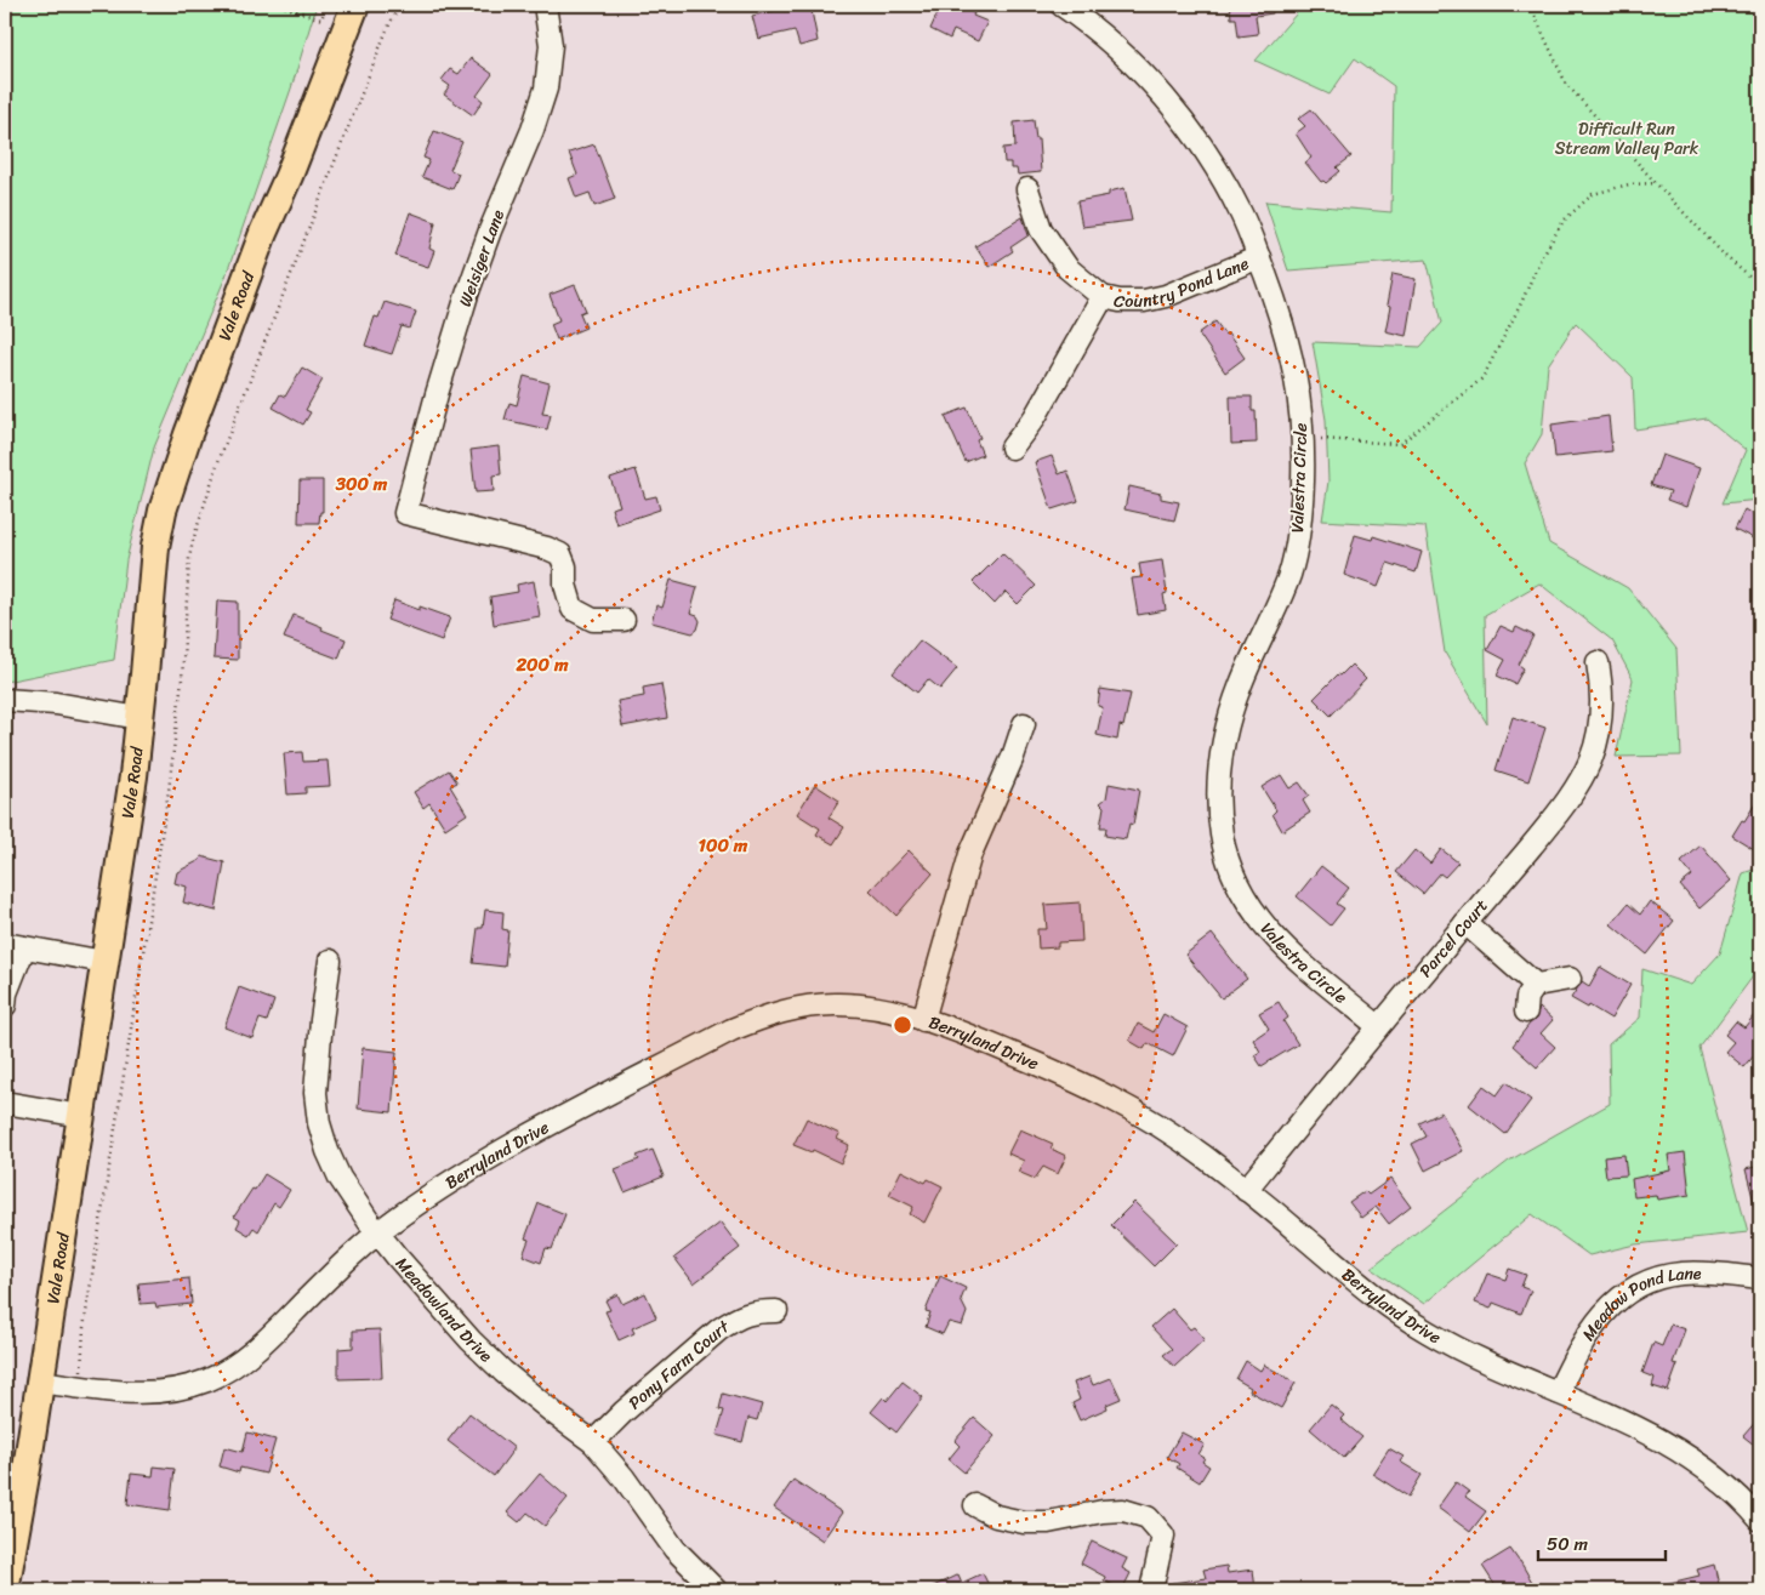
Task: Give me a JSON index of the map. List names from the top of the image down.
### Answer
{
  "streets": {
    "main road": ["Vale Road"],
    "street": [
      "Weisiger Lane",
      "Country Pond Lane",
      "Valestra Circle",
      "Parcel Court",
      "Berryland Drive",
      "Meadowland Drive",
      "Meadow Pond Lane",
      "Pony Farm Court"
    ]
  },
  "crossings": [
    ["Country Pond Lane", "Valestra Circle"],
    ["Vale Road", "Berryland Drive"],
    ["Valestra Circle", "Parcel Court"],
    ["Parcel Court", "Berryland Drive"],
    ["Berryland Drive", "Meadowland Drive"],
    ["Berryland Drive", "Meadow Pond Lane"],
    ["Meadowland Drive", "Pony Farm Court"]
  ],
  "parks": ["Difficult Run Stream Valley Park"],
  "scale_bar": "50 m",
  "rings": ["300 m", "200 m", "100 m"]
}
